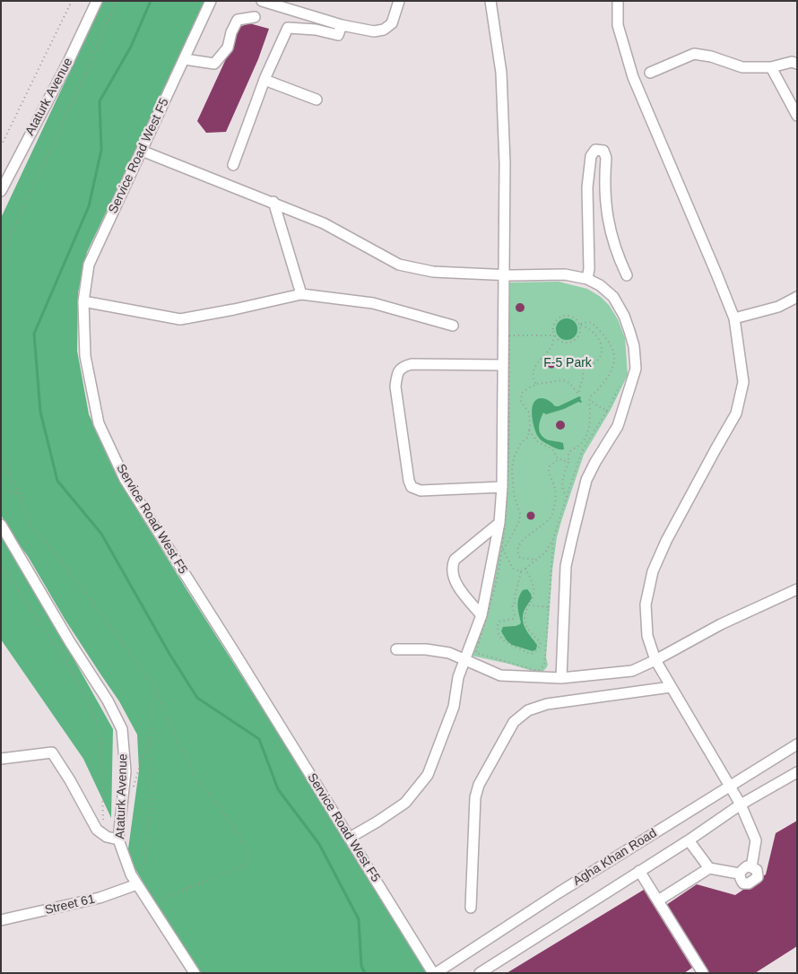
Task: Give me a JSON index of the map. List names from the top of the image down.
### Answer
{
  "streets": {
    "street": [
      "Ataturk Avenue",
      "Service Road West F5",
      "Agha Khan Road",
      "Street 61"
    ]
  },
  "crossings": [
    ["Ataturk Avenue", "Street 61"],
    ["Service Road West F5", "Agha Khan Road"]
  ],
  "parks": ["F-5 Park"]
}
